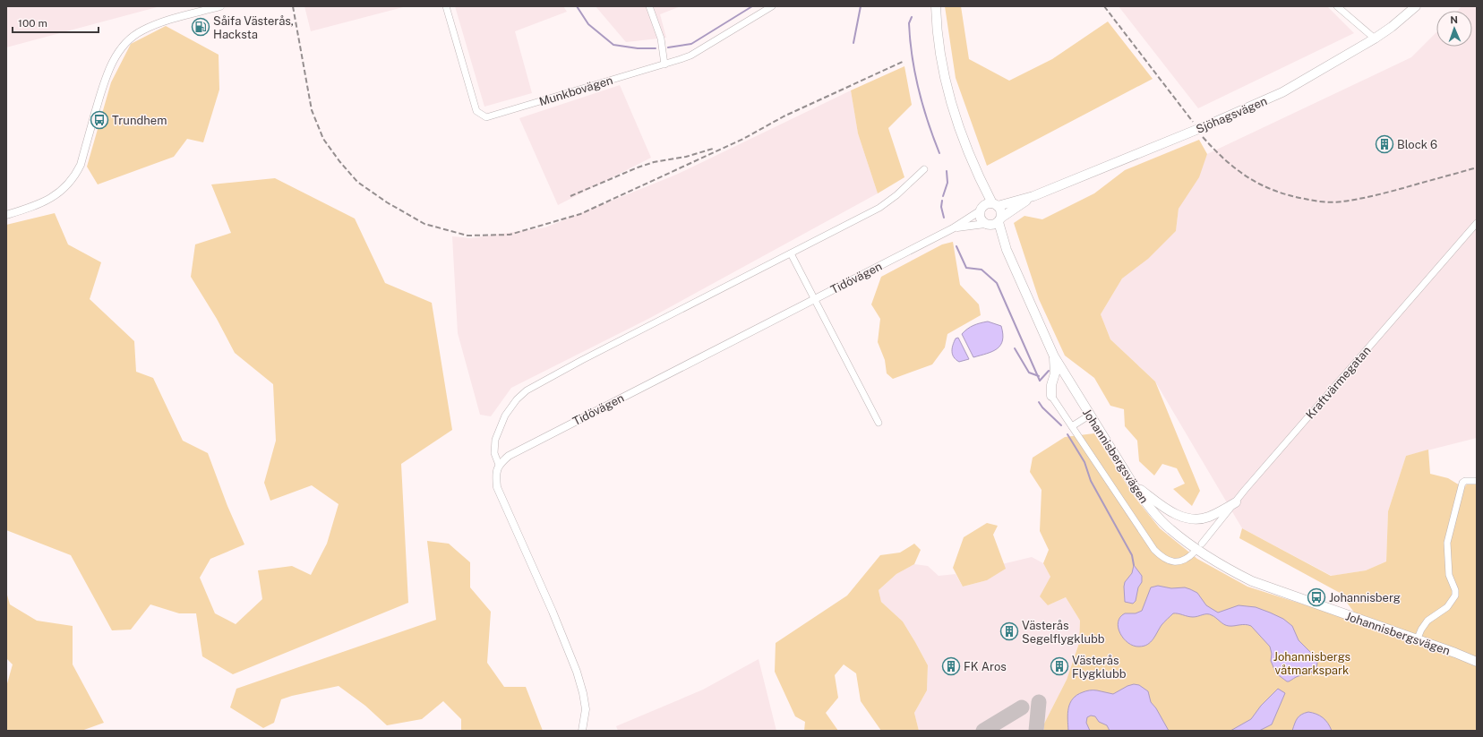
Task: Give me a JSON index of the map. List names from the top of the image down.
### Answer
{
  "streets": {
    "main road": ["Sjöhagsvägen", "Johannisbergsvägen"],
    "street": ["Munkbovägen", "Tidövägen", "Kraftvärmegatan"]
  },
  "crossings": [
    ["Sjöhagsvägen", "Tidövägen"],
    ["Sjöhagsvägen", "Johannisbergsvägen"],
    ["Tidövägen", "Johannisbergsvägen"]
  ],
  "parks": ["Johannisbergs våtmarkspark"],
  "places": {
    "fuel station": ["Såifa Västerås, Hacksta"],
    "bus stop": ["Trundhem", "Johannisberg"],
    "building": [
      "Block 6",
      "Västerås Segelflygklubb",
      "FK Aros",
      "Västerås Flygklubb"
    ]
  },
  "scale_bar": "100 m",
  "north": "top"
}
